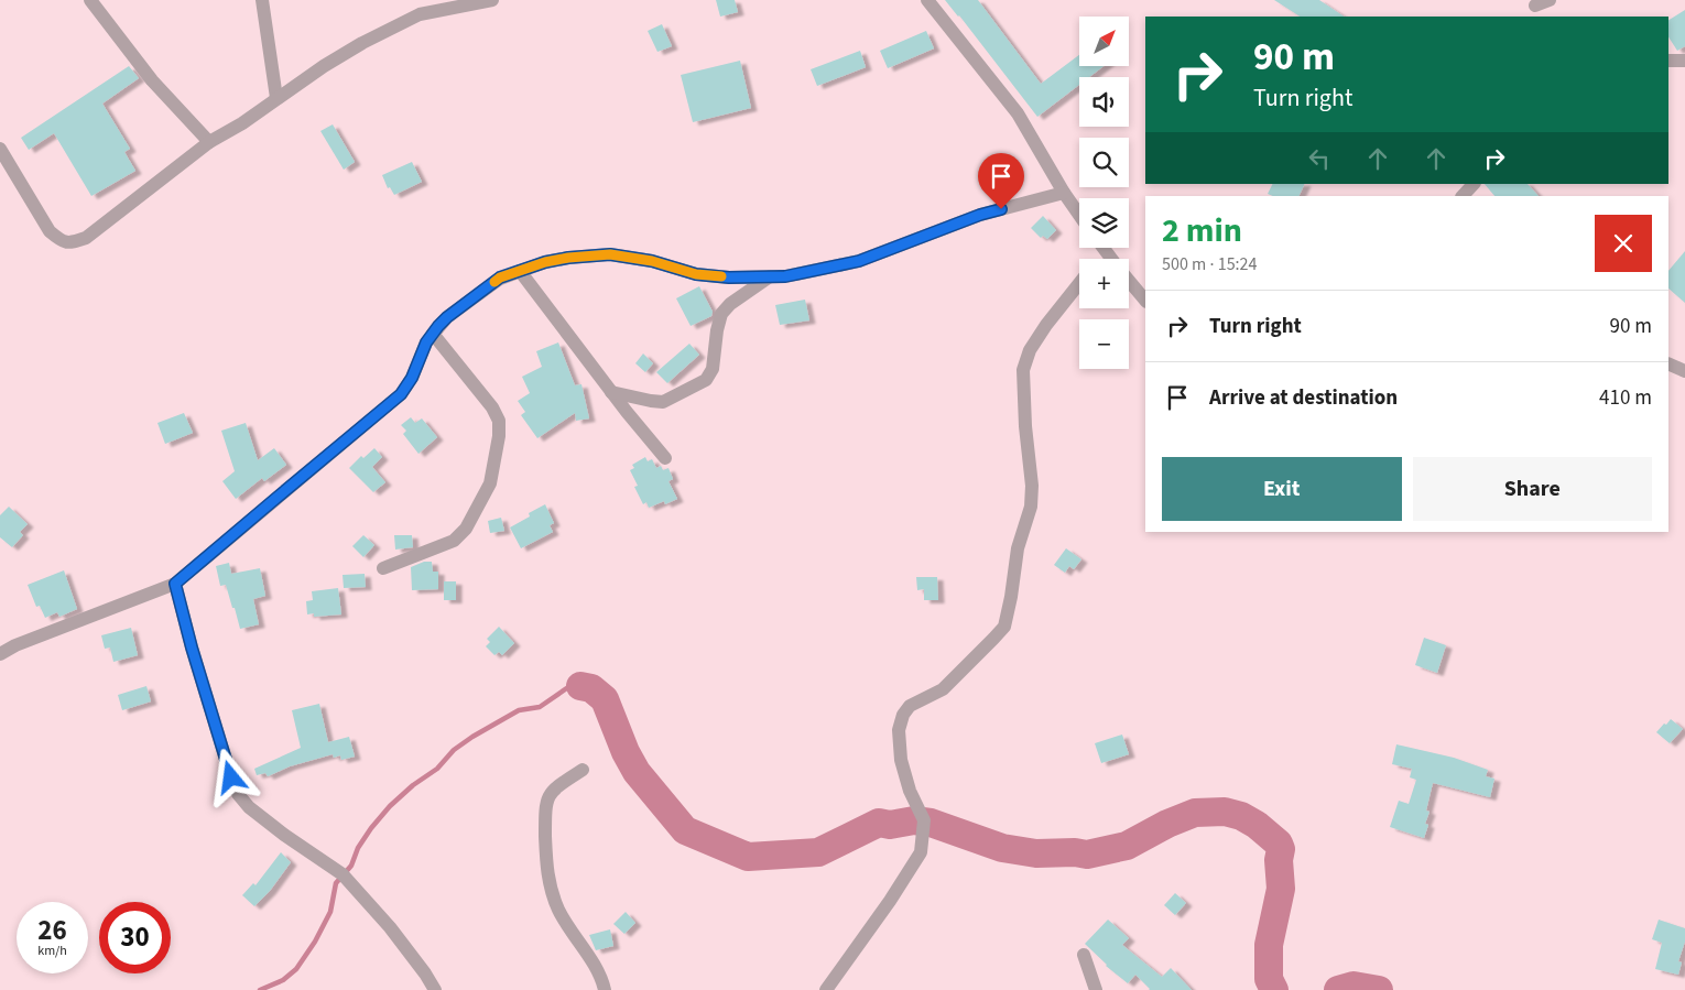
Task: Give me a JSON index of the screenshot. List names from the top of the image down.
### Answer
{
  "north": "top right",
  "page": {
    "map_buttons": ["+", "−"],
    "turn": ["90 m", "Turn right"],
    "heading": ["2 min", "500 m · 15:24"],
    "list": [
      {
        "name": "Turn right",
        "value": "90 m"
      },
      {
        "name": "Arrive at destination",
        "value": "410 m"
      }
    ],
    "buttons": ["Exit", "Share"],
    "speed": "26 km/h",
    "limit": "30"
  }
}
